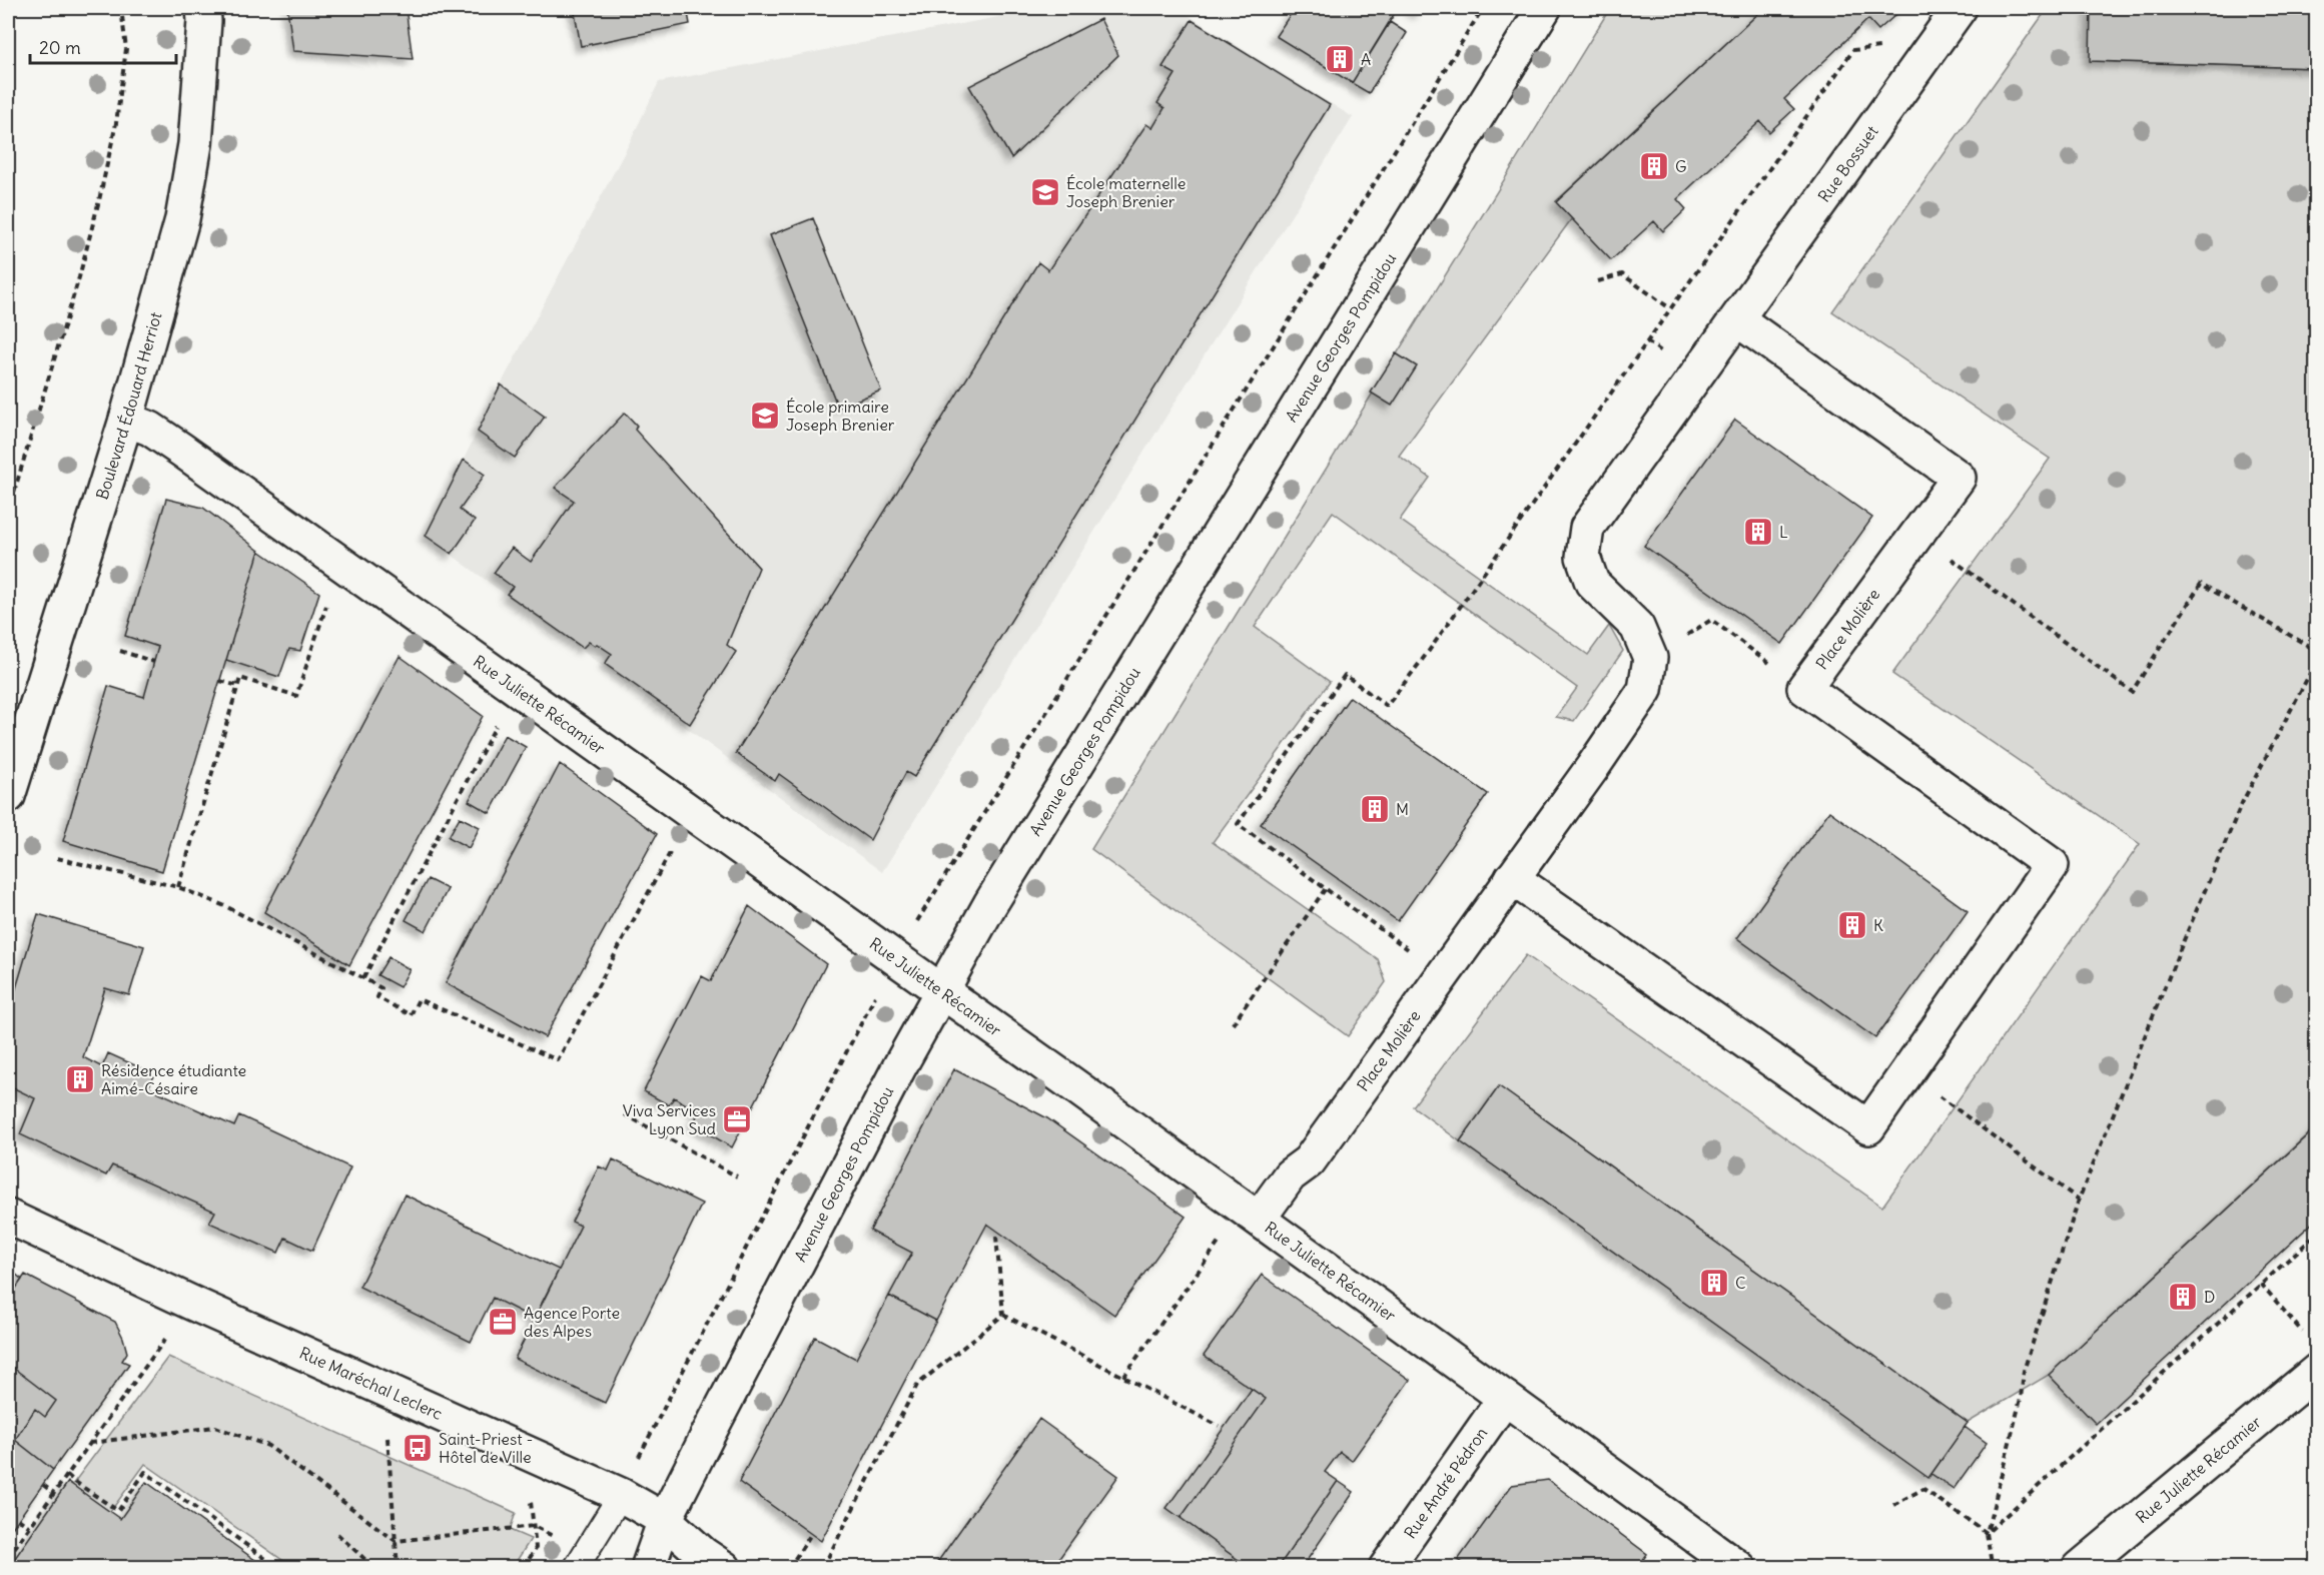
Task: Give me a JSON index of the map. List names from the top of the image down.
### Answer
{
  "streets": {
    "street": [
      "Rue Bossuet",
      "Avenue Georges Pompidou",
      "Boulevard Édouard Herriot",
      "Place Molière",
      "Rue Juliette Récamier",
      "Rue Maréchal Leclerc",
      "Rue André Pédron"
    ]
  },
  "crossings": [
    ["Rue Bossuet", "Place Molière"],
    ["Avenue Georges Pompidou", "Rue Juliette Récamier"],
    ["Avenue Georges Pompidou", "Rue Maréchal Leclerc"],
    ["Boulevard Édouard Herriot", "Rue Juliette Récamier"],
    ["Place Molière", "Rue Juliette Récamier"],
    ["Rue Juliette Récamier", "Rue André Pédron"]
  ],
  "places": {
    "building": [
      "A",
      "G",
      "L",
      "M",
      "K",
      "Résidence étudiante Aimé-Césaire",
      "C",
      "D"
    ],
    "school or university": ["École maternelle Joseph Brenier", "École primaire Joseph Brenier"],
    "office": ["Viva Services Lyon Sud", "Agence Porte des Alpes"],
    "bus stop": ["Saint-Priest - Hôtel de Ville"]
  },
  "scale_bar": "20 m"
}
